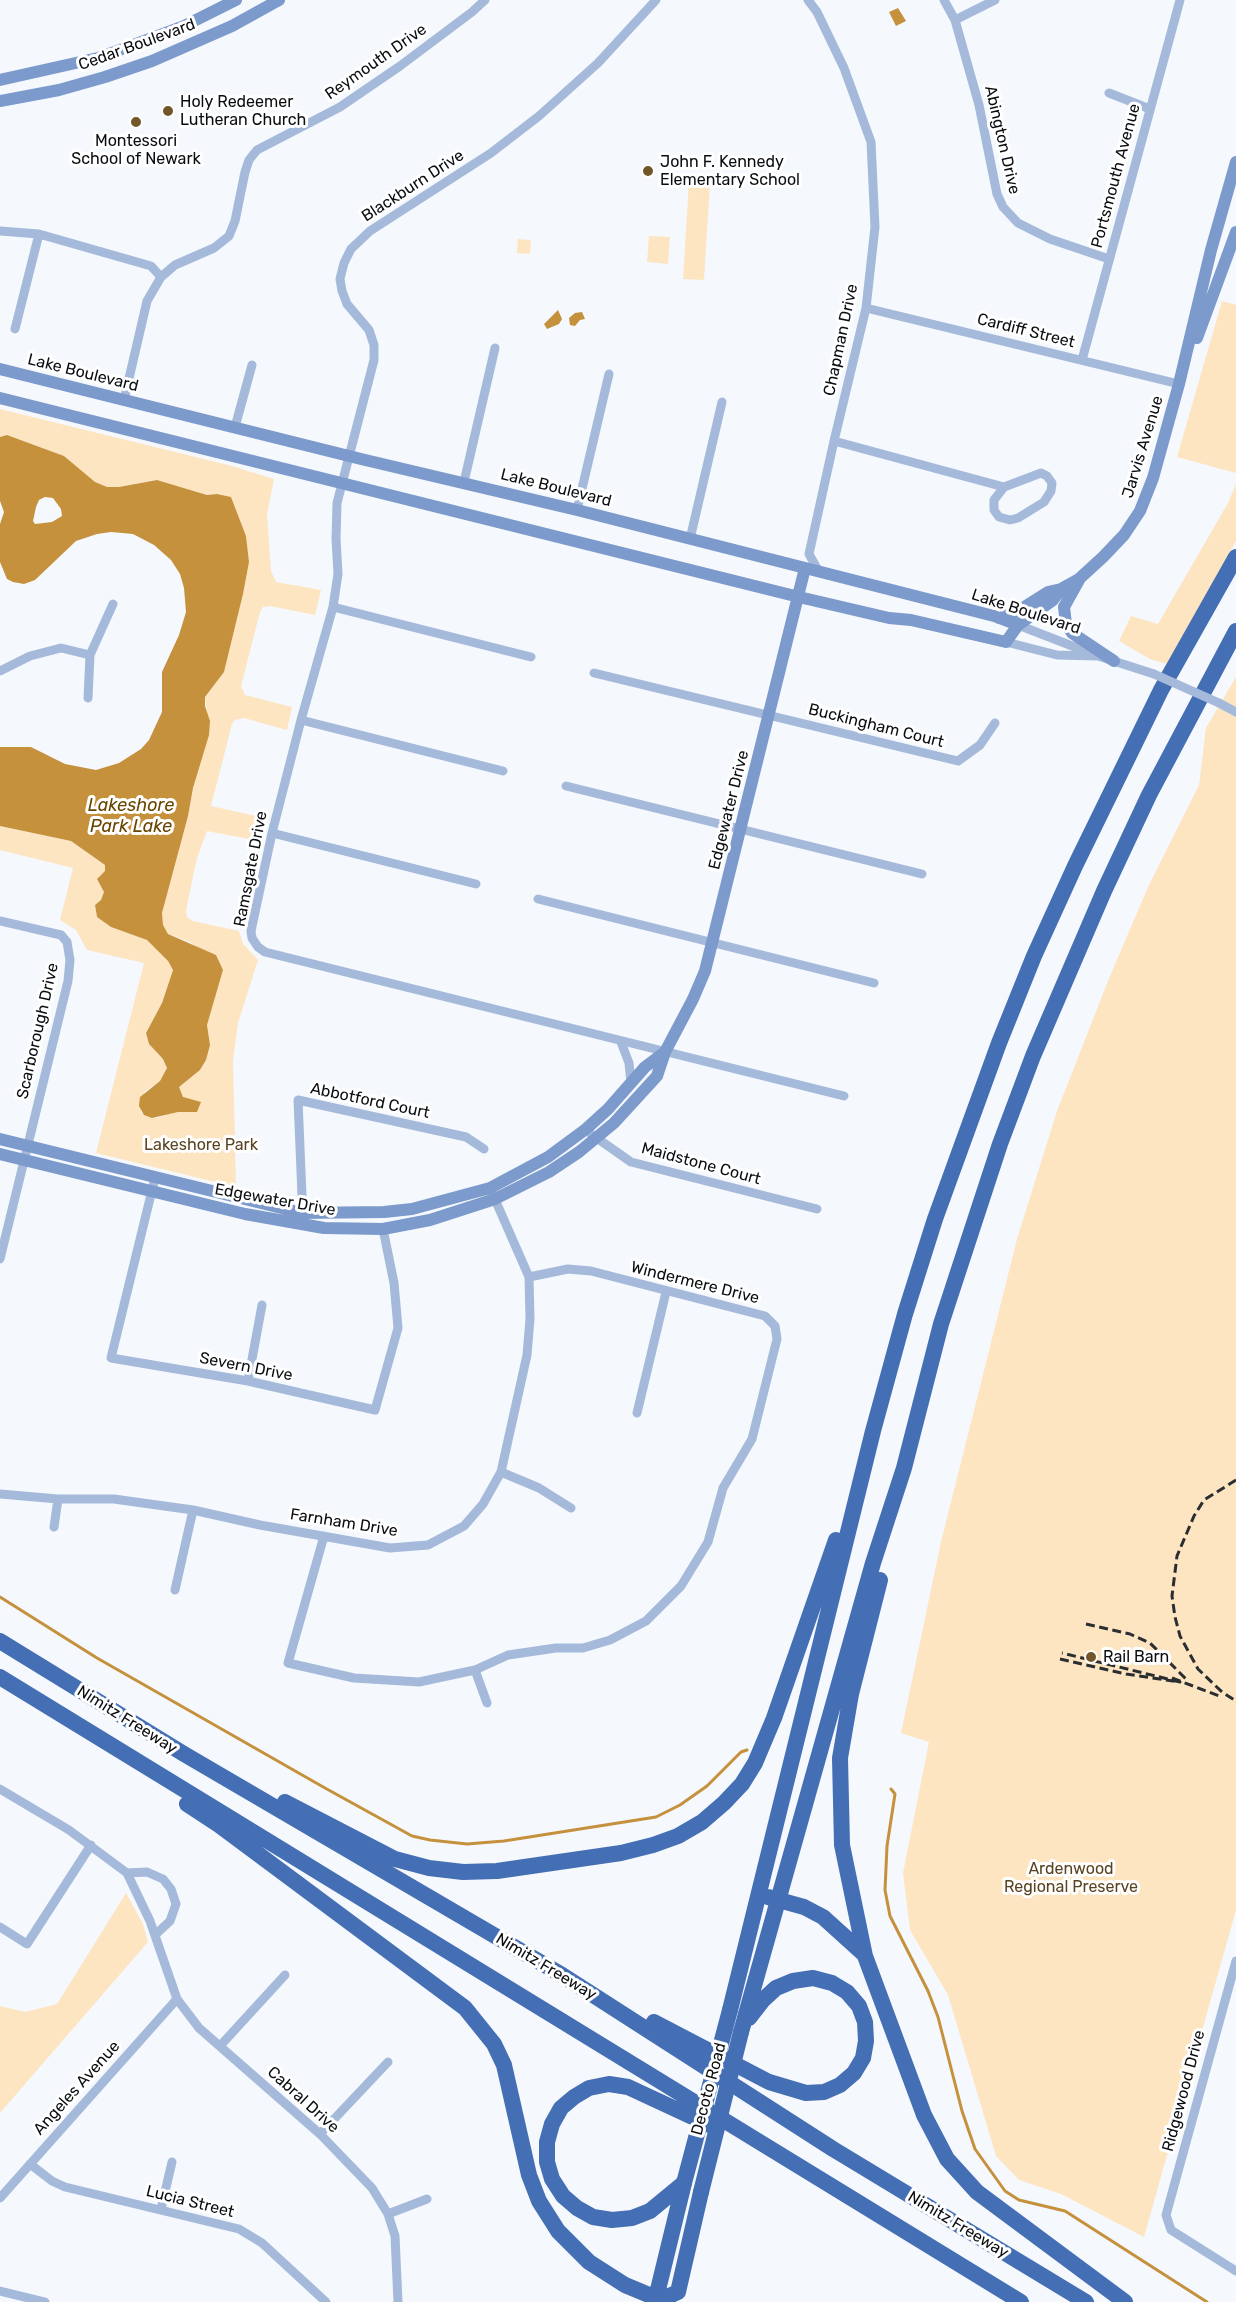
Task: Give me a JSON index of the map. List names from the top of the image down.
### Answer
{
  "streets": {
    "highway": ["Nimitz Freeway", "Decoto Road"],
    "street": [
      "Cedar Boulevard",
      "Reymouth Drive",
      "Abington Drive",
      "Portsmouth Avenue",
      "Blackburn Drive",
      "Cardiff Street",
      "Chapman Drive",
      "Lake Boulevard",
      "Jarvis Avenue",
      "Buckingham Court",
      "Edgewater Drive",
      "Ramsgate Drive",
      "Scarborough Drive",
      "Abbotford Court",
      "Maidstone Court",
      "Windermere Drive",
      "Severn Drive",
      "Farnham Drive",
      "Angeles Avenue",
      "Ridgewood Drive",
      "Cabral Drive",
      "Lucia Street"
    ]
  },
  "crossings": [
    ["Reymouth Drive", "Lake Boulevard"],
    ["Abington Drive", "Portsmouth Avenue"],
    ["Portsmouth Avenue", "Cardiff Street"],
    ["Blackburn Drive", "Lake Boulevard"],
    ["Blackburn Drive", "Ramsgate Drive"],
    ["Cardiff Street", "Chapman Drive"],
    ["Cardiff Street", "Jarvis Avenue"],
    ["Lake Boulevard", "Jarvis Avenue"],
    ["Lake Boulevard", "Edgewater Drive"],
    ["Lake Boulevard", "Ramsgate Drive"],
    ["Buckingham Court", "Edgewater Drive"],
    ["Edgewater Drive", "Ramsgate Drive"],
    ["Edgewater Drive", "Scarborough Drive"],
    ["Edgewater Drive", "Abbotford Court"],
    ["Edgewater Drive", "Maidstone Court"],
    ["Edgewater Drive", "Severn Drive"],
    ["Edgewater Drive", "Farnham Drive"],
    ["Windermere Drive", "Farnham Drive"],
    ["Angeles Avenue", "Cabral Drive"],
    ["Angeles Avenue", "Lucia Street"]
  ],
  "water": ["Lakeshore Park Lake"],
  "parks": ["Lakeshore Park", "Ardenwood Regional Preserve"],
  "places": [
    "Holy Redeemer Lutheran Church",
    "Montessori School of Newark",
    "John F. Kennedy Elementary School",
    "Rail Barn"
  ]
}
